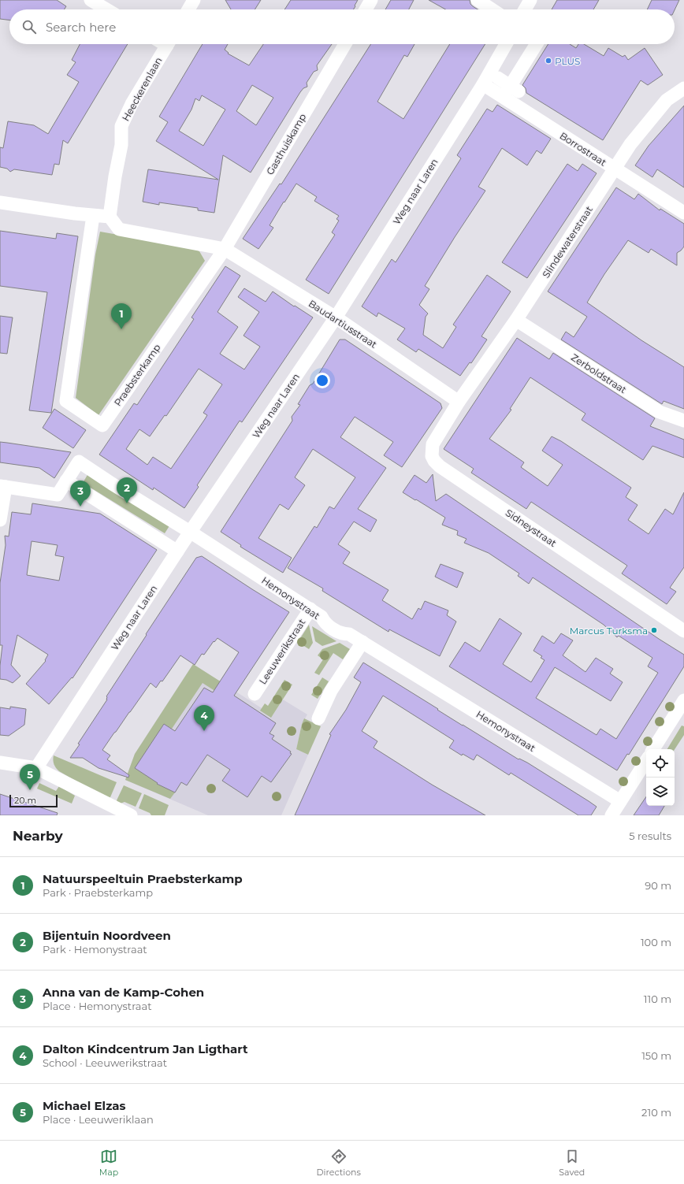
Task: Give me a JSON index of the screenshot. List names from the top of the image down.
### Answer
{
  "streets": {
    "street": [
      "Heeckerenlaan",
      "Gasthuiskamp",
      "Borrostraat",
      "Weg naar Laren",
      "Slindewaterstraat",
      "Baudartiusstraat",
      "Zerboldstraat",
      "Praebsterkamp",
      "Sidneystraat",
      "Hemonystraat",
      "Leeuwerikstraat"
    ]
  },
  "crossings": [
    ["Gasthuiskamp", "Baudartiusstraat"],
    ["Gasthuiskamp", "Praebsterkamp"],
    ["Borrostraat", "Weg naar Laren"],
    ["Borrostraat", "Slindewaterstraat"],
    ["Weg naar Laren", "Baudartiusstraat"],
    ["Weg naar Laren", "Hemonystraat"],
    ["Slindewaterstraat", "Baudartiusstraat"],
    ["Slindewaterstraat", "Zerboldstraat"],
    ["Slindewaterstraat", "Sidneystraat"],
    ["Baudartiusstraat", "Praebsterkamp"],
    ["Baudartiusstraat", "Sidneystraat"],
    ["Hemonystraat", "Leeuwerikstraat"]
  ],
  "places": ["PLUS", "Marcus Turksma"],
  "scale_bar": "20 m",
  "page": {
    "search": "Search here",
    "pins": [
      "1",
      "2",
      "3",
      "4",
      "5"
    ],
    "scale": "20 m",
    "heading": ["Nearby", "5 results"],
    "list": [
      {
        "mark": "1",
        "name": "Natuurspeeltuin Praebsterkamp",
        "note": "Park · Praebsterkamp",
        "value": "90 m"
      },
      {
        "mark": "2",
        "name": "Bijentuin Noordveen",
        "note": "Park · Hemonystraat",
        "value": "100 m"
      },
      {
        "mark": "3",
        "name": "Anna van de Kamp-Cohen",
        "note": "Place · Hemonystraat",
        "value": "110 m"
      },
      {
        "mark": "4",
        "name": "Dalton Kindcentrum Jan Ligthart",
        "note": "School · Leeuwerikstraat",
        "value": "150 m"
      },
      {
        "mark": "5",
        "name": "Michael Elzas",
        "note": "Place · Leeuweriklaan",
        "value": "210 m"
      }
    ],
    "nav": ["Map", "Directions", "Saved"]
  }
}
